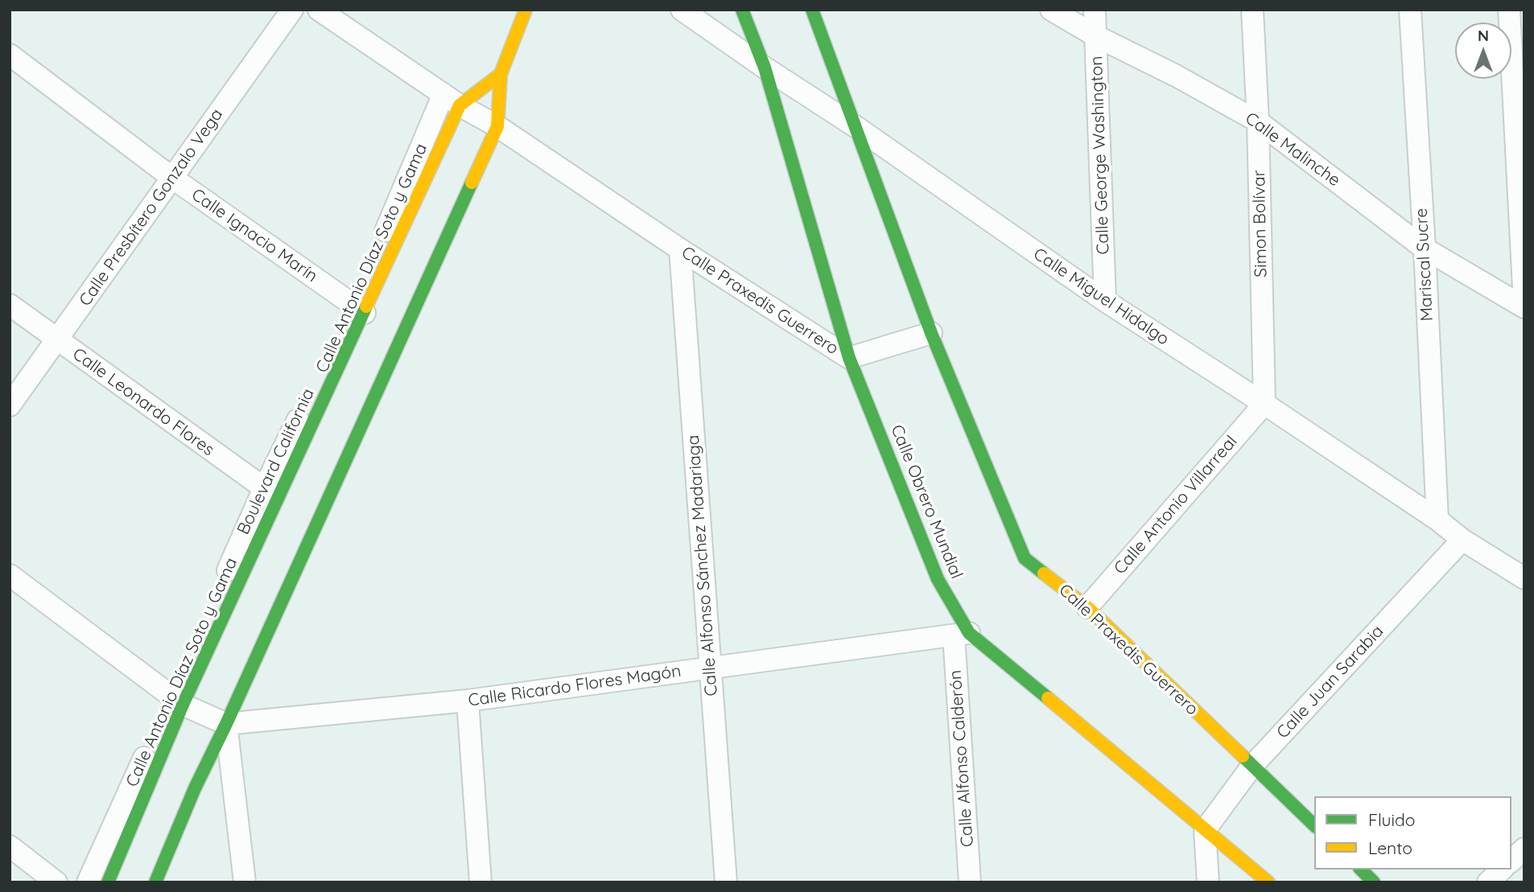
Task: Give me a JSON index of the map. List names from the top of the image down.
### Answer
{
  "streets": {
    "street": [
      "Calle Malinche",
      "Calle George Washington",
      "Calle Presbítero Gonzalo Vega",
      "Simon Bolívar",
      "Calle Ignacio Marín",
      "Calle Antonio Díaz Soto y Gama",
      "Mariscal Sucre",
      "Calle Miguel Hidalgo",
      "Calle Praxedis Guerrero",
      "Calle Leonardo Flores",
      "Calle Obrero Mundial",
      "Calle Antonio Villarreal",
      "Calle Alfonso Sánchez Madariaga",
      "Calle Juan Sarabia",
      "Calle Ricardo Flores Magón",
      "Calle Alfonso Calderón"
    ]
  },
  "crossings": [
    ["Calle Malinche", "Calle George Washington"],
    ["Calle Malinche", "Simon Bolívar"],
    ["Calle Malinche", "Mariscal Sucre"],
    ["Calle George Washington", "Calle Miguel Hidalgo"],
    ["Calle Presbítero Gonzalo Vega", "Calle Ignacio Marín"],
    ["Calle Presbítero Gonzalo Vega", "Calle Leonardo Flores"],
    ["Simon Bolívar", "Calle Miguel Hidalgo"],
    ["Simon Bolívar", "Calle Antonio Villarreal"],
    ["Calle Ignacio Marín", "Calle Antonio Díaz Soto y Gama"],
    ["Calle Antonio Díaz Soto y Gama", "Calle Praxedis Guerrero"],
    ["Calle Antonio Díaz Soto y Gama", "Calle Leonardo Flores"],
    ["Calle Antonio Díaz Soto y Gama", "Calle Ricardo Flores Magón"],
    ["Mariscal Sucre", "Calle Miguel Hidalgo"],
    ["Calle Miguel Hidalgo", "Calle Obrero Mundial"],
    ["Calle Miguel Hidalgo", "Calle Antonio Villarreal"],
    ["Calle Miguel Hidalgo", "Calle Juan Sarabia"],
    ["Calle Praxedis Guerrero", "Calle Obrero Mundial"],
    ["Calle Praxedis Guerrero", "Calle Antonio Villarreal"],
    ["Calle Praxedis Guerrero", "Calle Alfonso Sánchez Madariaga"],
    ["Calle Praxedis Guerrero", "Calle Juan Sarabia"],
    ["Calle Obrero Mundial", "Calle Juan Sarabia"],
    ["Calle Obrero Mundial", "Calle Ricardo Flores Magón"],
    ["Calle Obrero Mundial", "Calle Alfonso Calderón"],
    ["Calle Alfonso Sánchez Madariaga", "Calle Ricardo Flores Magón"],
    ["Calle Ricardo Flores Magón", "Calle Alfonso Calderón"]
  ],
  "legend": ["Fluido", "Lento"],
  "north": "top"
}
